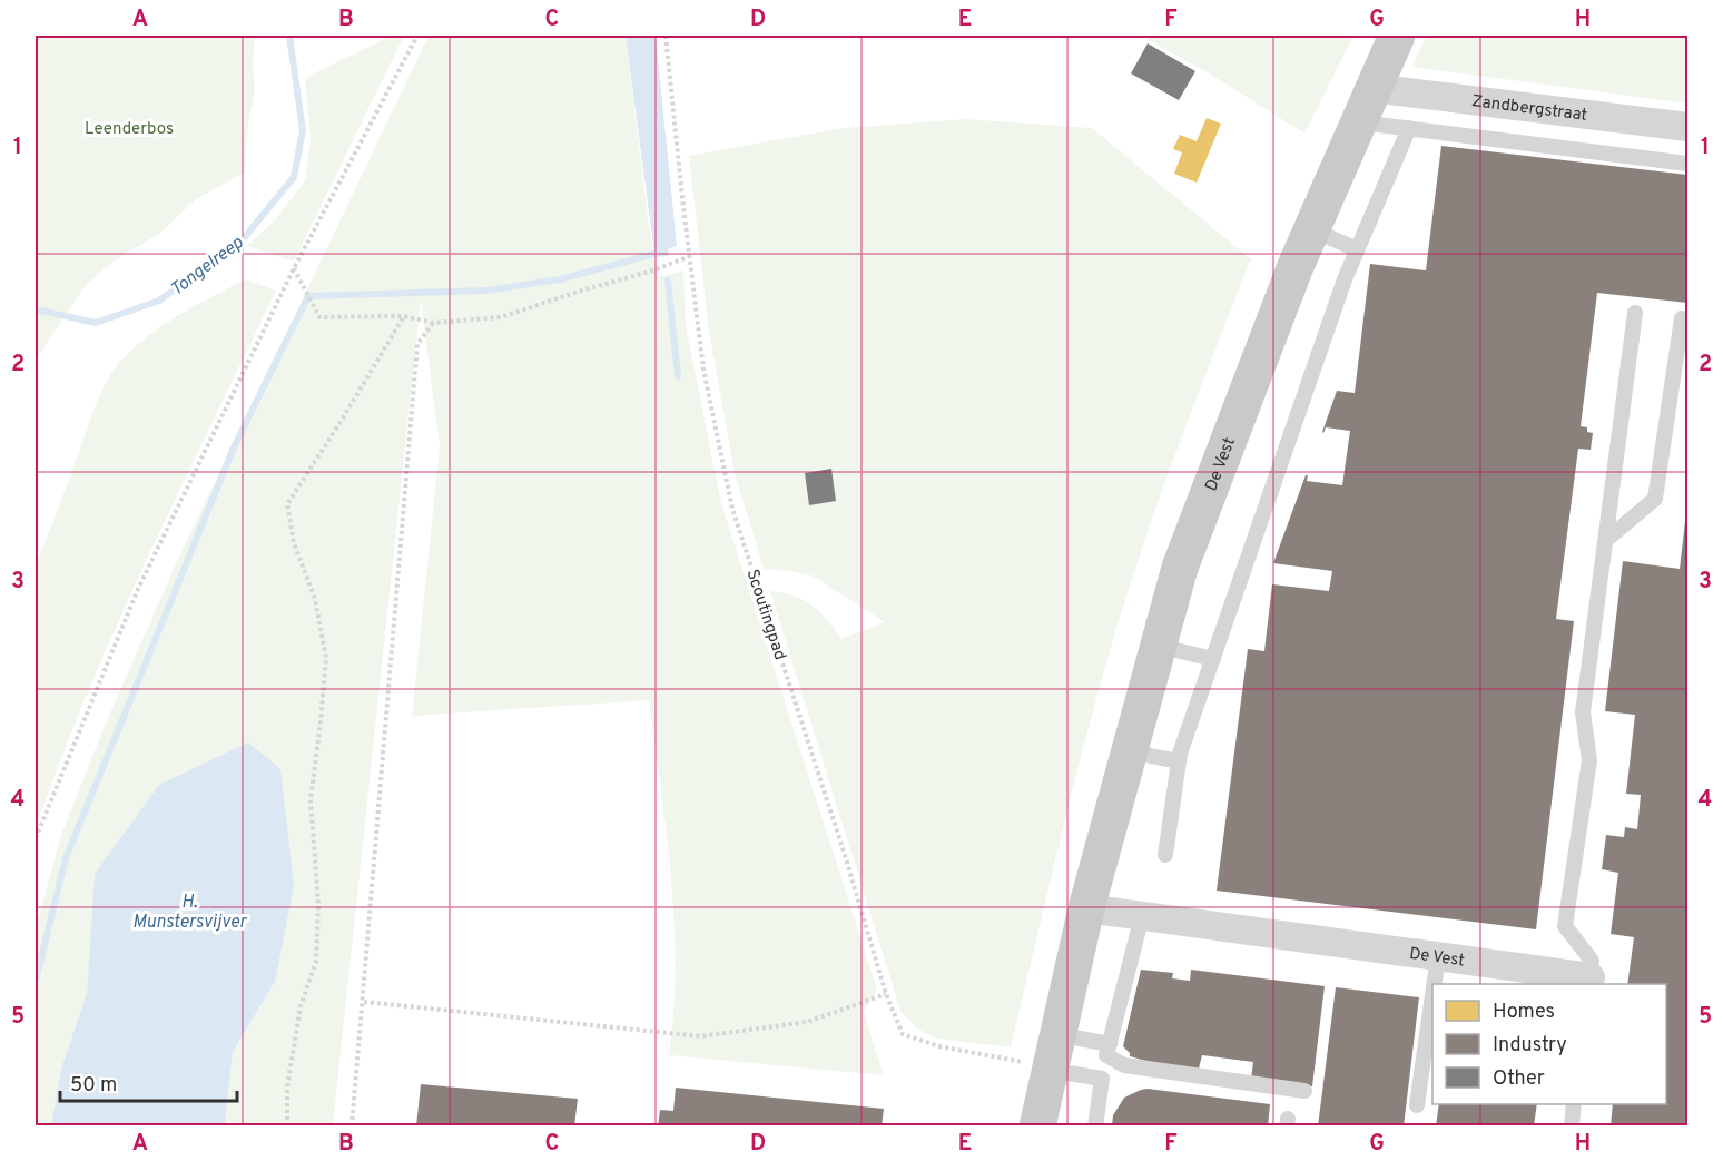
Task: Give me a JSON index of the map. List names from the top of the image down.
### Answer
{
  "streets": {
    "main road": ["De Vest"],
    "street": ["Zandbergstraat"],
    "path": ["Scoutingpad"]
  },
  "crossings": [
    ["Zandbergstraat", "De Vest"],
    ["De Vest", "Scoutingpad"]
  ],
  "water": ["Tongelreep", "H. Munstersvijver"],
  "parks": ["Leenderbos"],
  "legend": ["Homes", "Industry", "Other"],
  "scale_bar": "50 m",
  "grid": {
    "columns": [
      "A",
      "B",
      "C",
      "D",
      "E",
      "F",
      "G",
      "H"
    ],
    "rows": [
      "1",
      "2",
      "3",
      "4",
      "5"
    ]
  }
}
